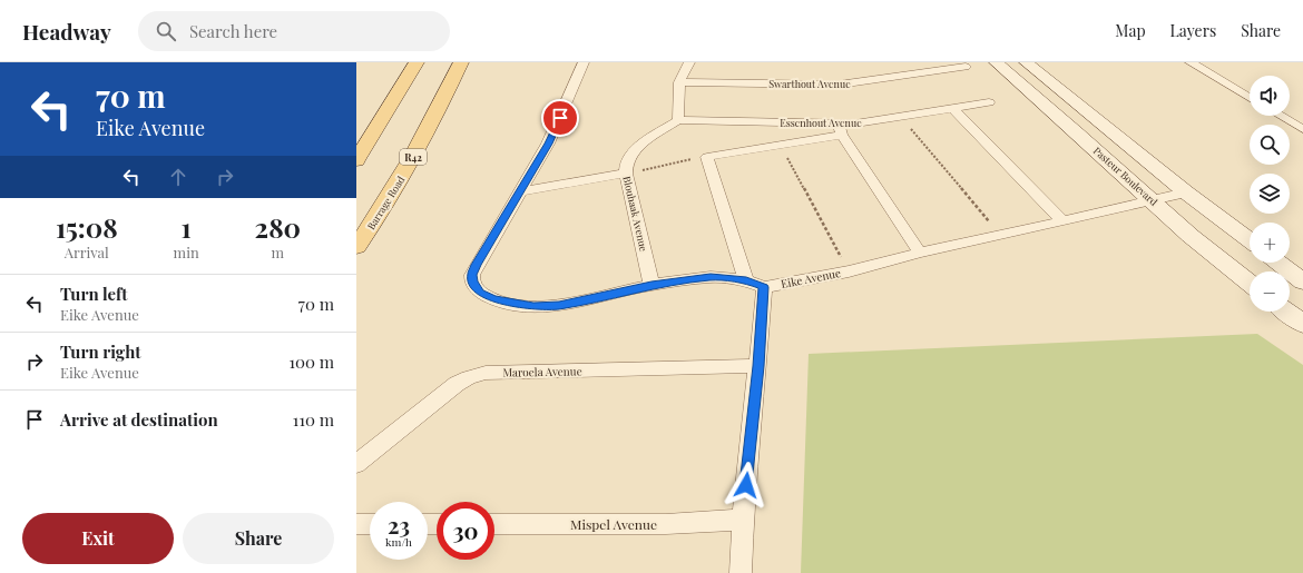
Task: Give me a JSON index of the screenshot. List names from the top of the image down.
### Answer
{
  "streets": {
    "main road": ["R42", "Barrage Road"],
    "street": [
      "Swarthout Avenue",
      "Essenhout Avenue",
      "Pasteur Boulevard",
      "Blouhaak Avenue",
      "Eike Avenue",
      "Maroela Avenue",
      "Mispel Avenue"
    ]
  },
  "crossings": [
    ["Essenhout Avenue", "Blouhaak Avenue"],
    ["Pasteur Boulevard", "Eike Avenue"],
    ["Blouhaak Avenue", "Eike Avenue"]
  ],
  "page": {
    "header": "Headway",
    "search": "Search here",
    "nav": ["Map", "Layers", "Share"],
    "turn": ["70 m", "Eike Avenue"],
    "map_buttons": ["+", "−"],
    "eta": [
      "15:08",
      "Arrival",
      "1",
      "min",
      "280",
      "m"
    ],
    "list": [
      {
        "name": "Turn left",
        "note": "Eike Avenue",
        "value": "70 m"
      },
      {
        "name": "Turn right",
        "note": "Eike Avenue",
        "value": "100 m"
      },
      {
        "name": "Arrive at destination",
        "value": "110 m"
      }
    ],
    "speed": "23 km/h",
    "limit": "30",
    "buttons": ["Exit", "Share"]
  }
}
